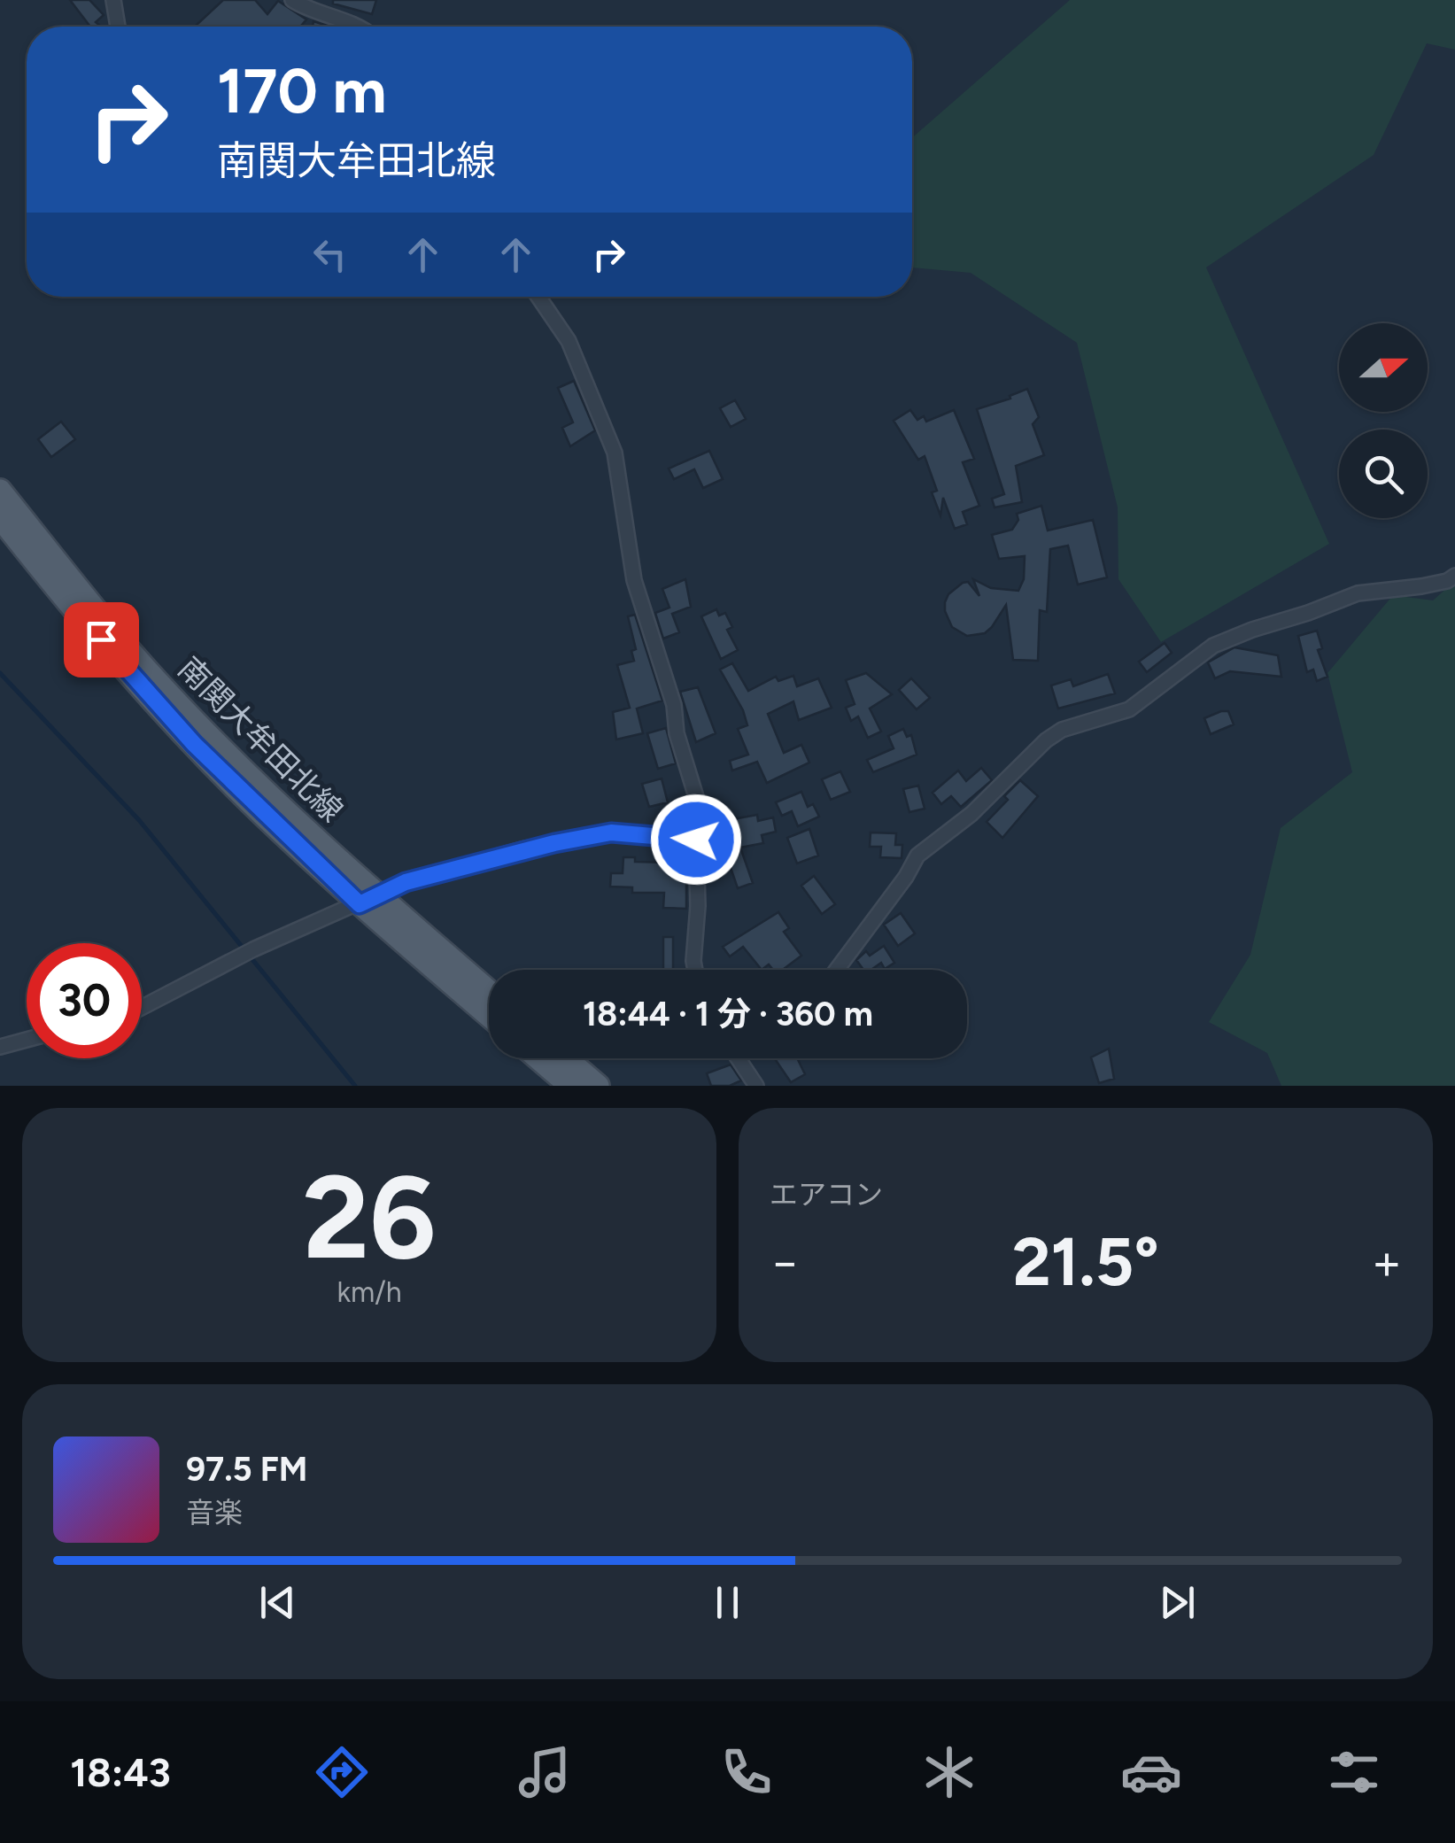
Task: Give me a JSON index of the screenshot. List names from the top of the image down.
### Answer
{
  "streets": {
    "main road": ["南関大牟田北線"]
  },
  "north": "right",
  "page": {
    "turn": ["170 m", "南関大牟田北線"],
    "limit": "30",
    "trip": "18:44 · 1 分 · 360 m",
    "tile": [
      ["26", "km/h"],
      "エアコン"
    ],
    "heat": ["−", "21.5°", "+"],
    "song": ["97.5 FM", "音楽"],
    "tabs": "18:43"
  }
}
